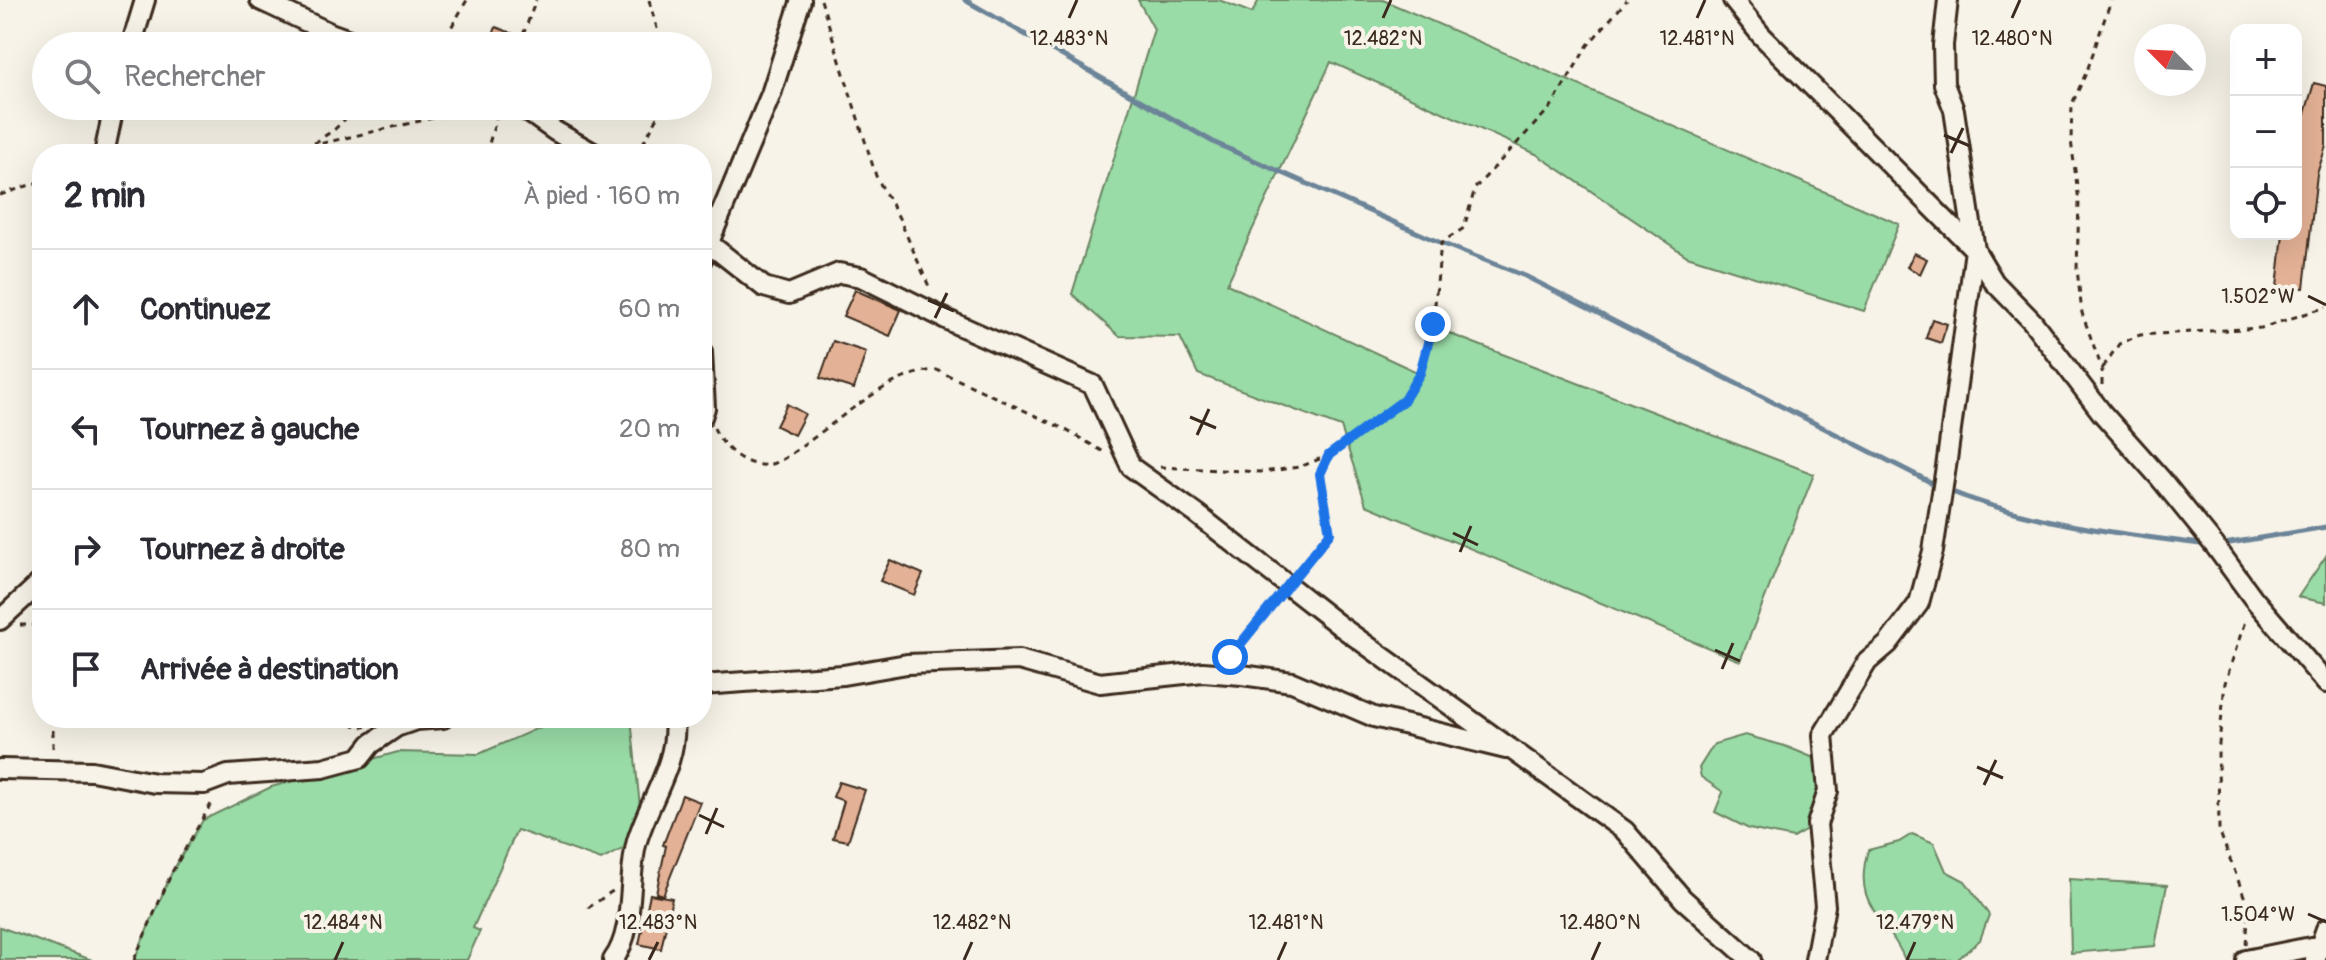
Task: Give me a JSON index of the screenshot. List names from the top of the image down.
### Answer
{
  "north": "top left",
  "page": {
    "map_buttons": ["+", "−"],
    "search": "Rechercher",
    "heading": ["2 min", "À pied · 160 m"],
    "list": [
      ["Continuez", "60 m"],
      ["Tournez à gauche", "20 m"],
      ["Tournez à droite", "80 m"],
      "Arrivée à destination"
    ]
  },
  "coordinates": [
    "12.483°N",
    "12.482°N",
    "12.481°N",
    "12.480°N",
    "1.502°W",
    "1.504°W",
    "12.484°N",
    "12.479°N"
  ]
}
